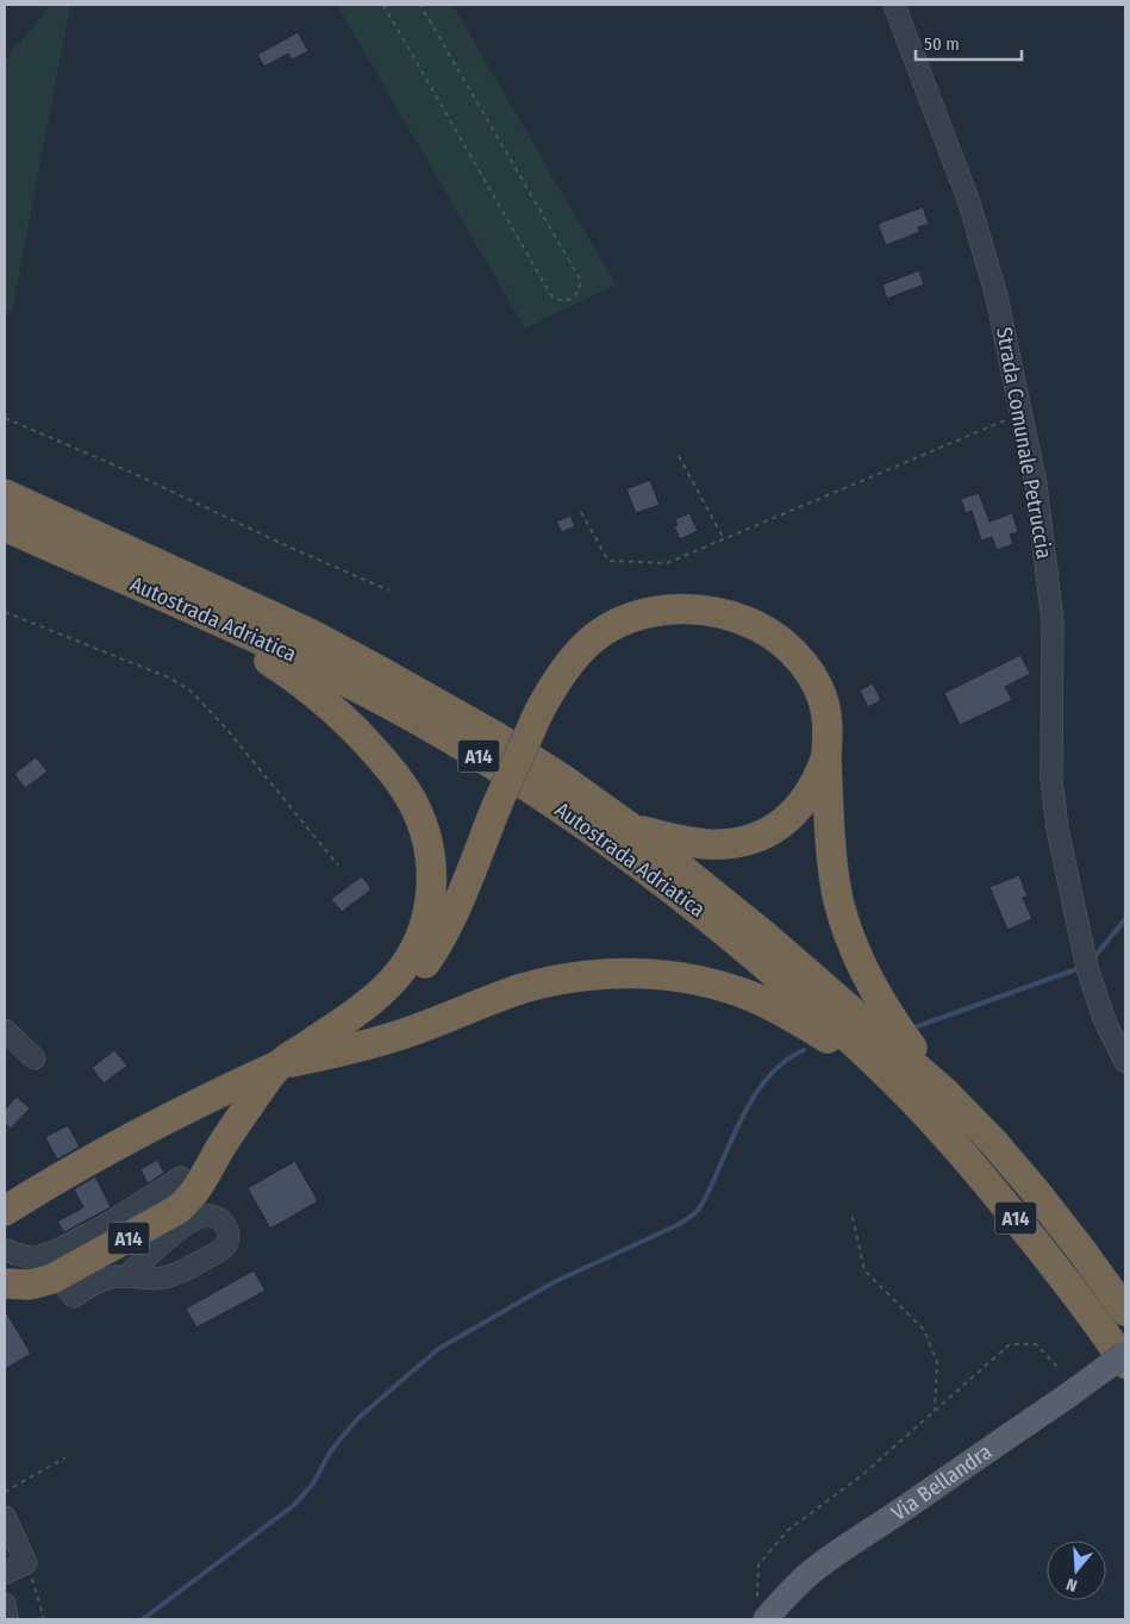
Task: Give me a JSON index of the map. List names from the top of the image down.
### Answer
{
  "streets": {
    "highway": ["Autostrada Adriatica", "A14"],
    "main road": ["Via Bellandra"],
    "street": ["Strada Comunale Petruccia"]
  },
  "crossings": [
    ["Autostrada Adriatica", "A14"]
  ],
  "scale_bar": "50 m",
  "north": "bottom"
}
